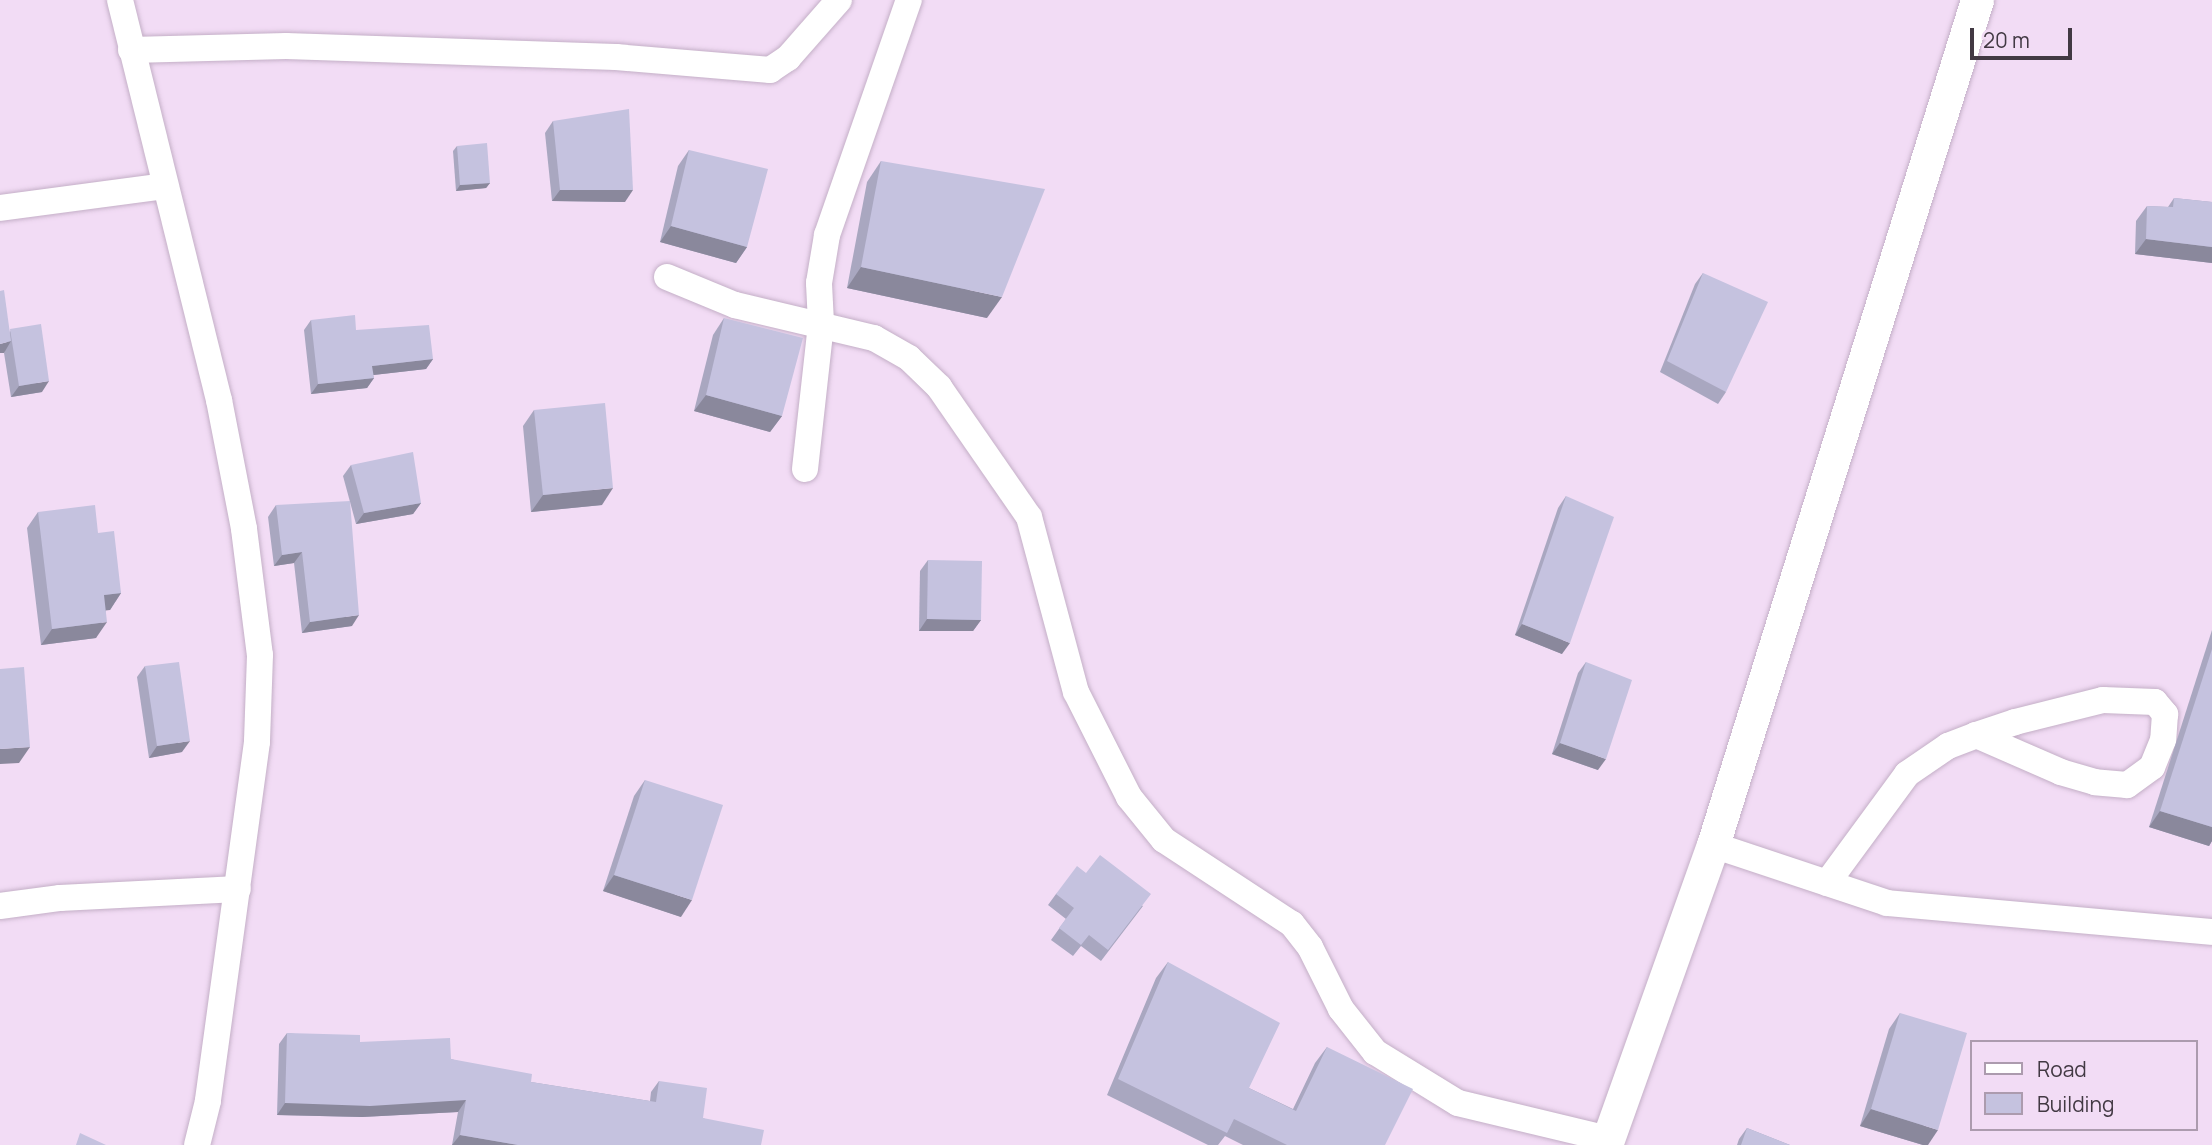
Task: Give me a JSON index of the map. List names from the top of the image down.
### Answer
{
  "legend": ["Road", "Building"],
  "scale_bar": "20 m"
}
